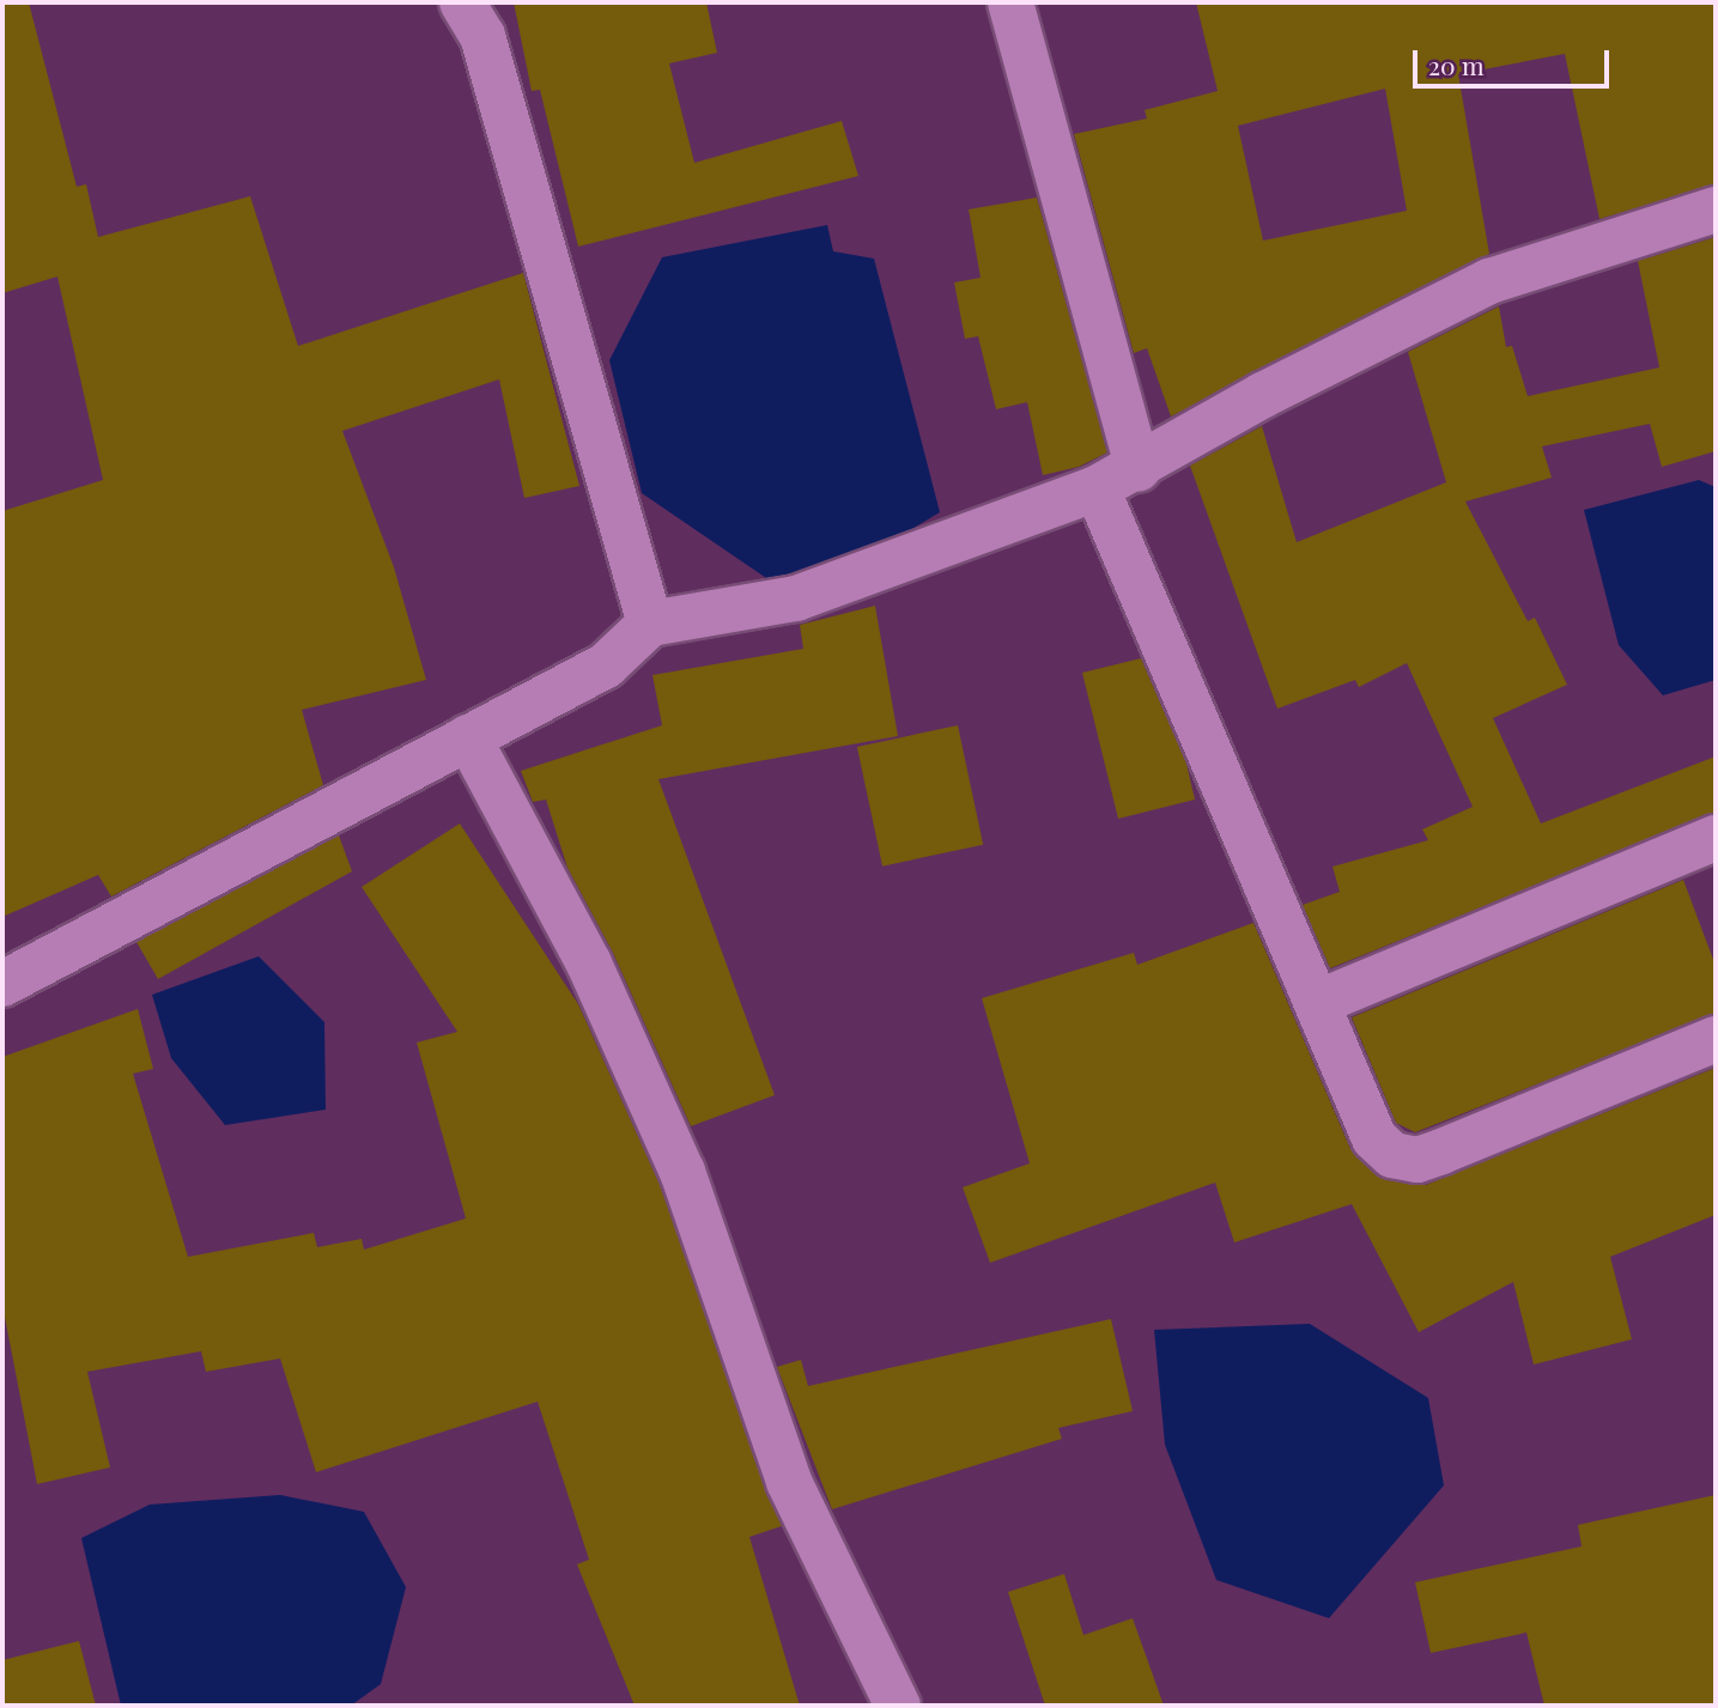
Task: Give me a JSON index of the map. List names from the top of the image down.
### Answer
{
  "scale_bar": "20 m"
}
